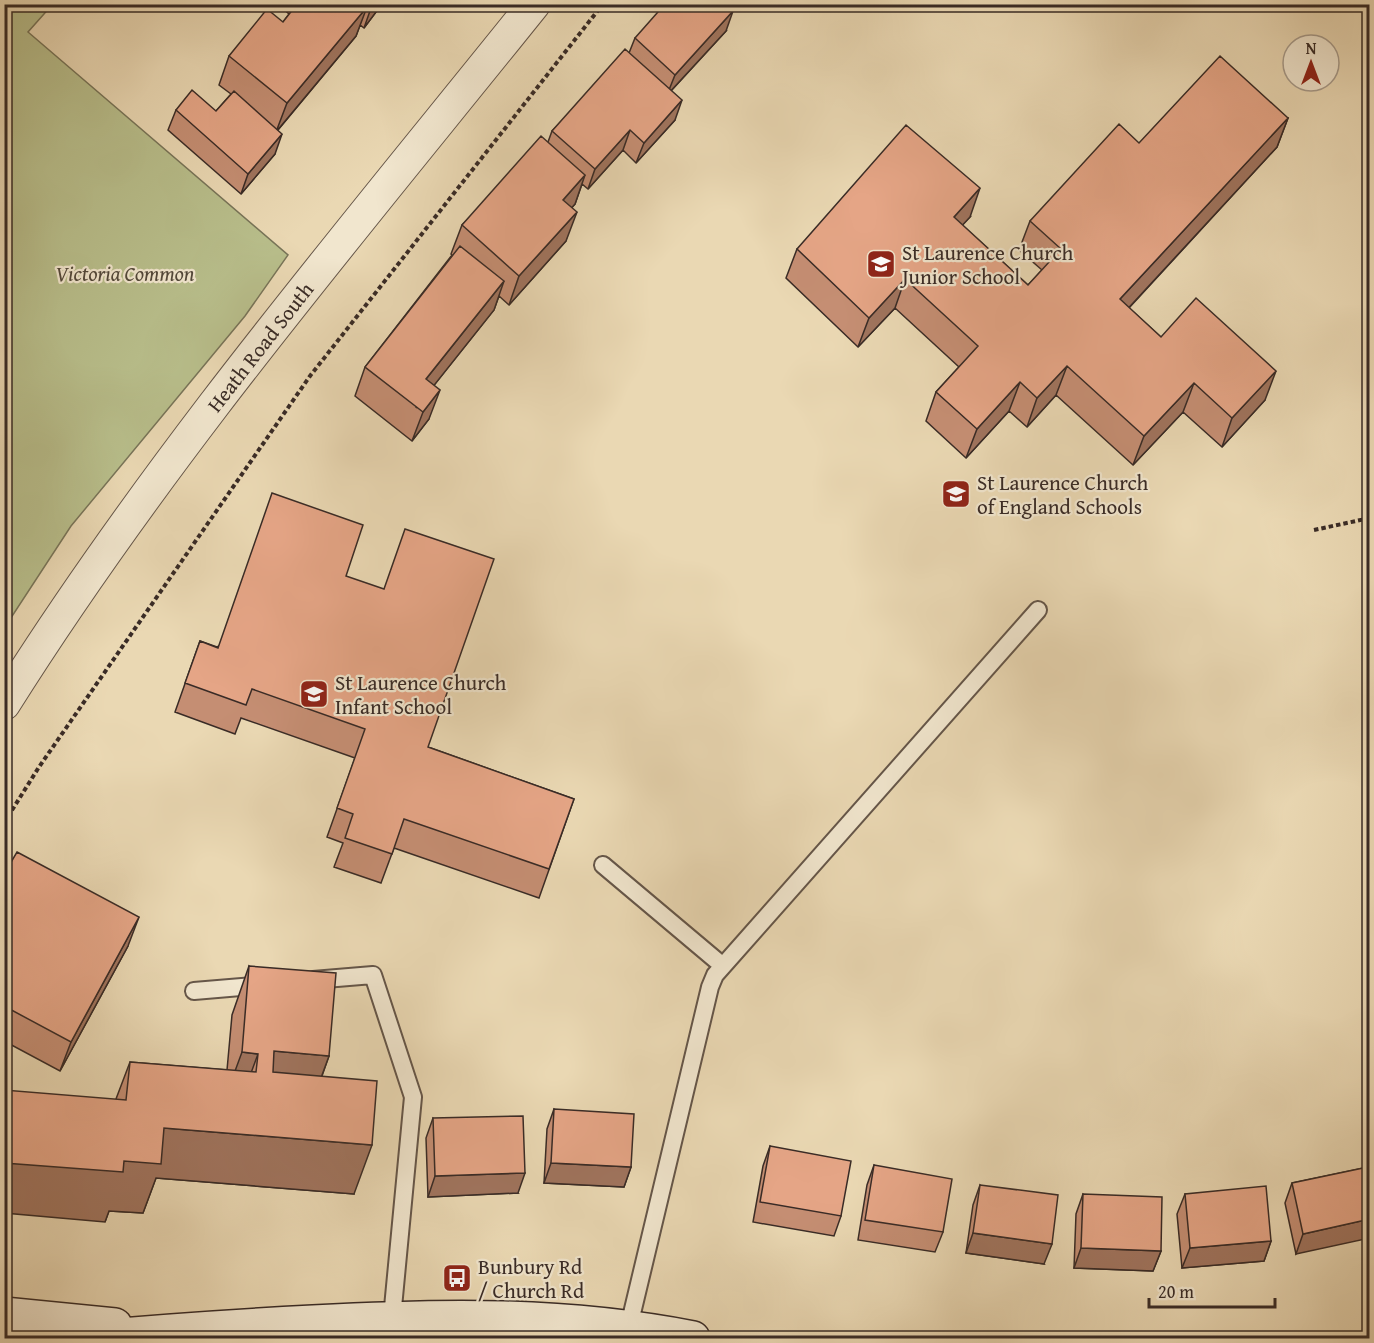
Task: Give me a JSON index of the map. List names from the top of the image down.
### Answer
{
  "streets": {
    "street": ["Heath Road South"]
  },
  "parks": ["Victoria Common"],
  "places": {
    "school or university": ["St Laurence Church Junior School", "St Laurence Church of England Schools", "St Laurence Church Infant School"],
    "bus stop": ["Bunbury Rd / Church Rd"]
  },
  "scale_bar": "20 m",
  "north": "top"
}
